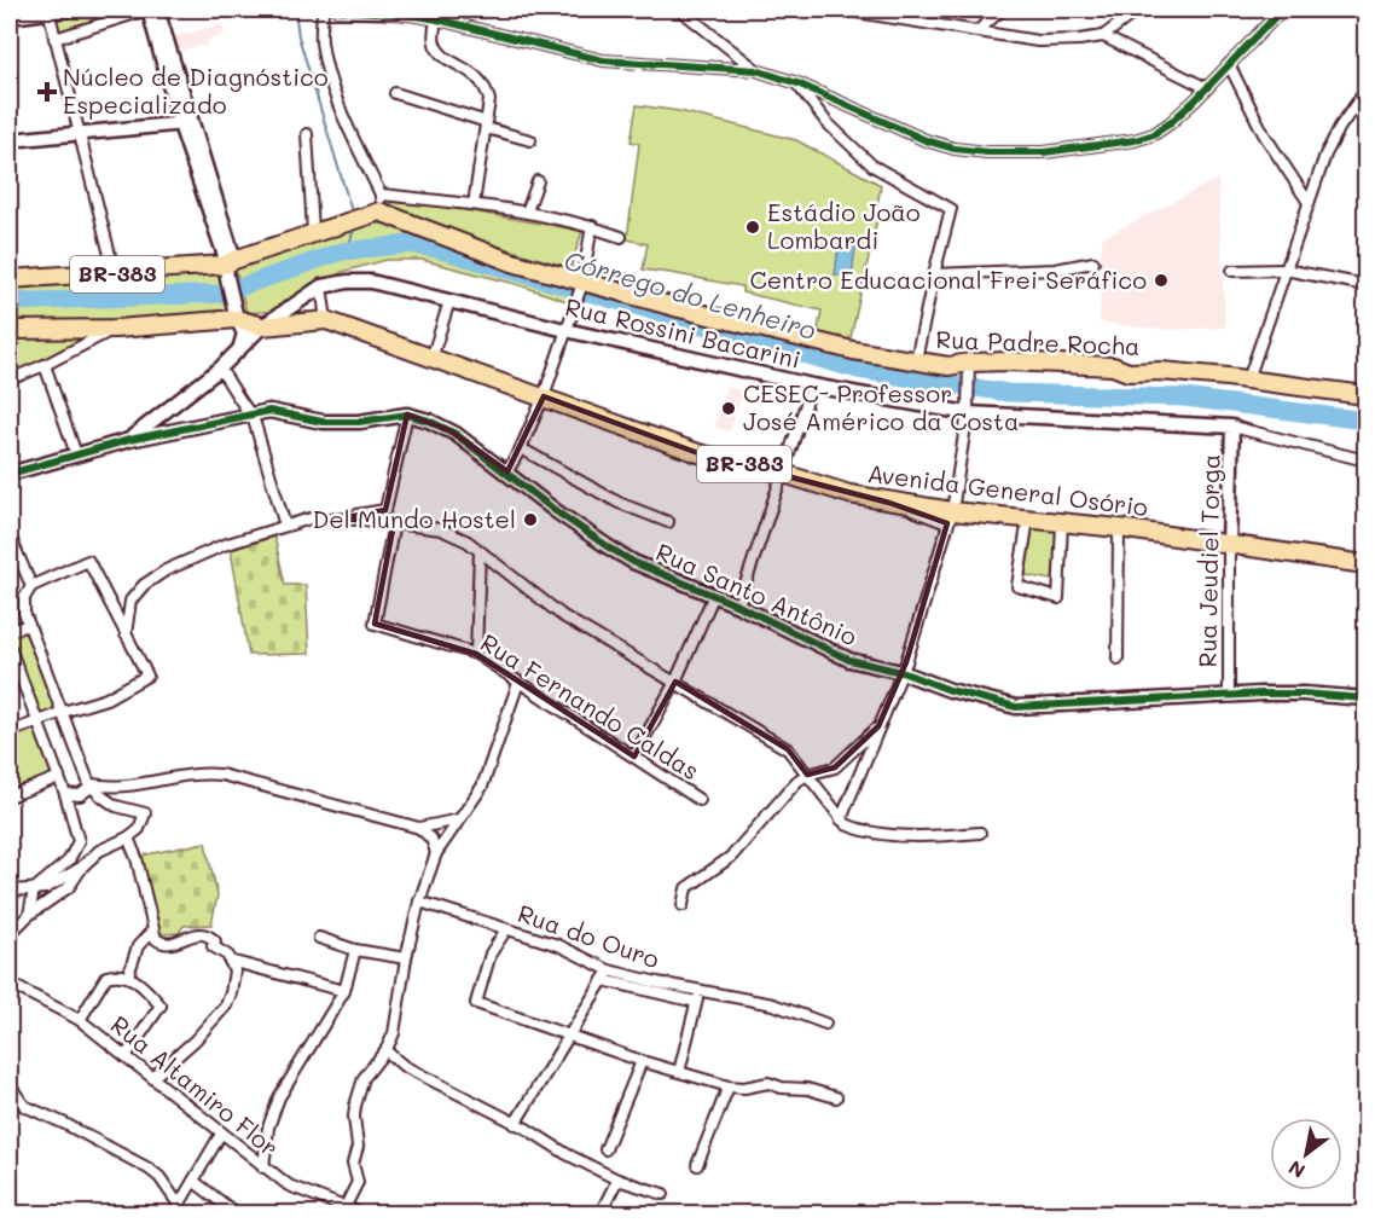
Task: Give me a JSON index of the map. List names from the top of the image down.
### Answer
{
  "streets": {
    "highway": ["BR-383", "Rua Padre Rocha", "Avenida General Osório"],
    "main road": ["Rua Rossini Bacarini", "Rua Jeudiel Torga", "Rua Santo Antônio"],
    "street": ["Rua Fernando Caldas", "Rua do Ouro", "Rua Altamiro Flor"]
  },
  "crossings": [
    ["BR-383", "Rua Padre Rocha"],
    ["BR-383", "Avenida General Osório"],
    ["Rua Rossini Bacarini", "Avenida General Osório"],
    ["Rua Rossini Bacarini", "Rua Jeudiel Torga"],
    ["Rua Rossini Bacarini", "Rua Santo Antônio"],
    ["Avenida General Osório", "Rua Jeudiel Torga"],
    ["Rua Jeudiel Torga", "Rua Santo Antônio"]
  ],
  "water": ["Córrego do Lenheiro"],
  "places": {
    "health": ["Núcleo de Diagnóstico Especializado"],
    "other": [
      "Estádio João Lombardi",
      "Centro Educacional Frei Seráfico",
      "CESEC- Professor José Américo da Costa",
      "Del Mundo Hostel"
    ]
  },
  "north": "bottom left"
}
